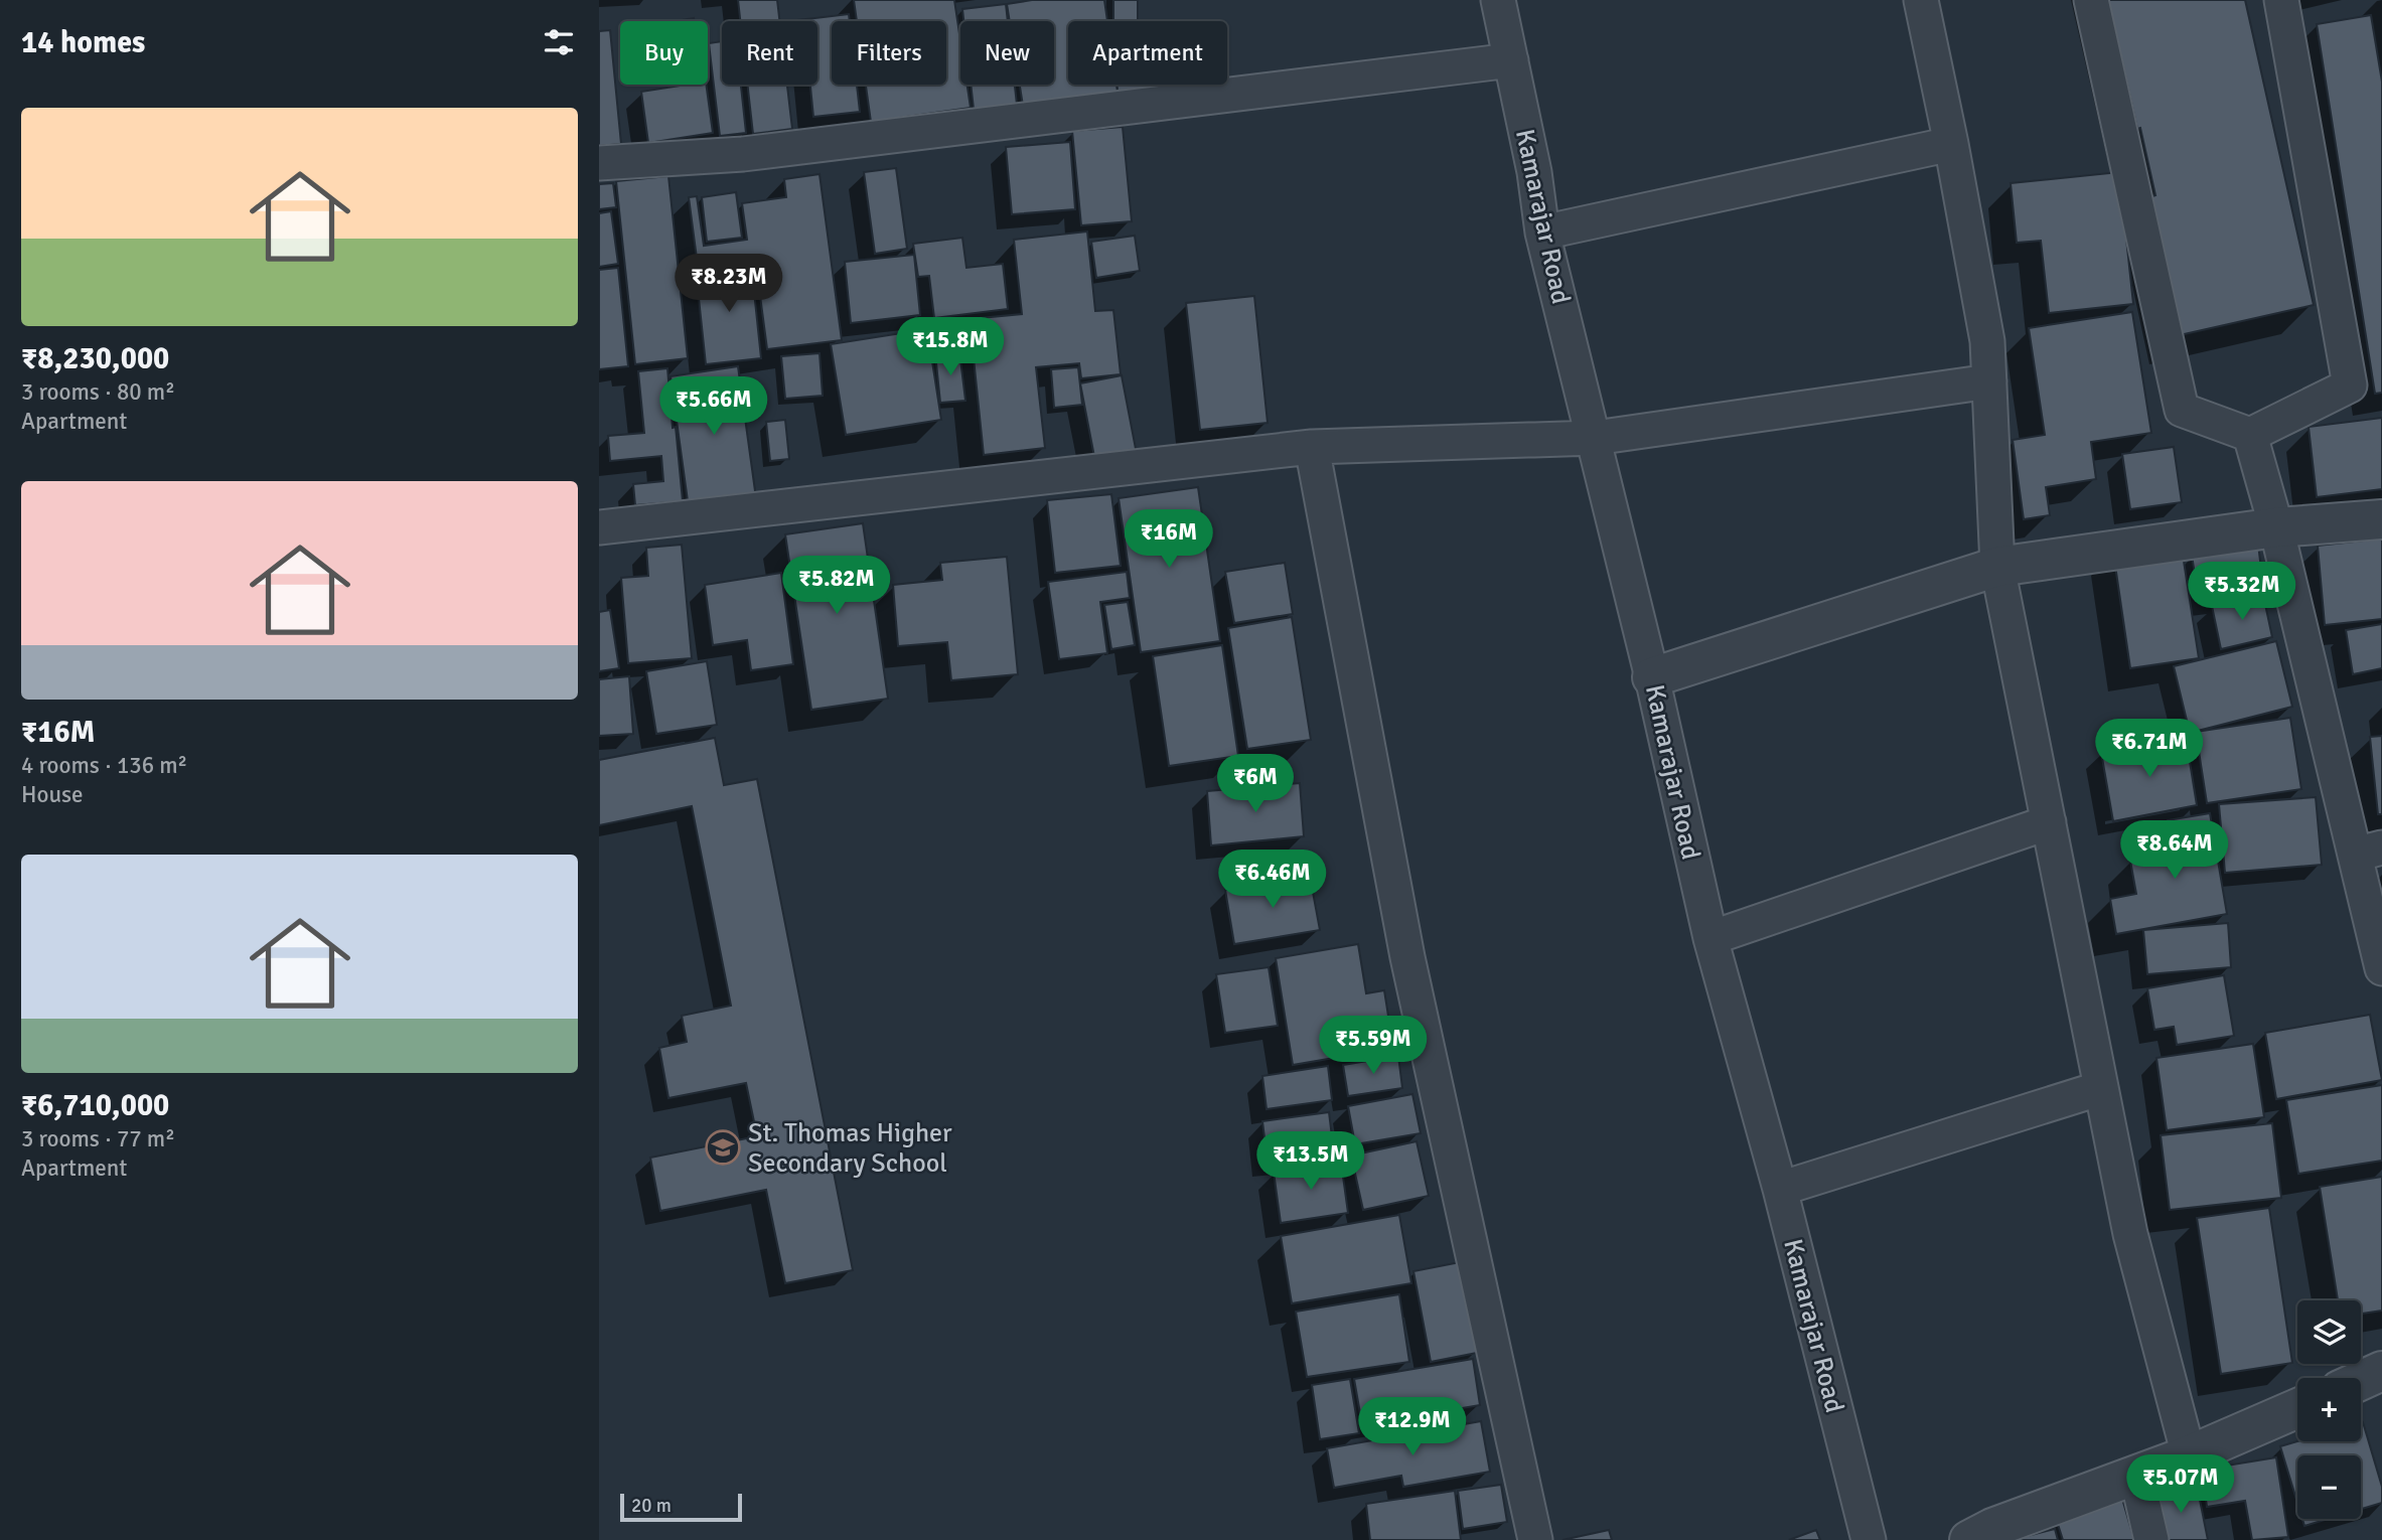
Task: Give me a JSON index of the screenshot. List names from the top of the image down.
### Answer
{
  "streets": {
    "street": ["Kamarajar Road"]
  },
  "places": {
    "school or university": ["St. Thomas Higher Secondary School"]
  },
  "scale_bar": "20 m",
  "page": {
    "heading": "14 homes",
    "chip": [
      "Buy",
      "Rent",
      "Filters",
      "New",
      "Apartment"
    ],
    "list": [
      {
        "name": "₹8,230,000",
        "note": "3 rooms · 80 m² · Apartment"
      },
      {
        "name": "₹16M",
        "note": "4 rooms · 136 m² · House"
      },
      {
        "name": "₹6,710,000",
        "note": "3 rooms · 77 m² · Apartment"
      }
    ],
    "price": [
      "₹8.23M",
      "₹15.8M",
      "₹5.66M",
      "₹16M",
      "₹5.82M",
      "₹5.32M",
      "₹6.71M",
      "₹6M",
      "₹8.64M",
      "₹6.46M",
      "₹5.59M",
      "₹13.5M",
      "₹12.9M",
      "₹5.07M"
    ],
    "map_buttons": ["+", "−"],
    "scale": "20 m"
  }
}
